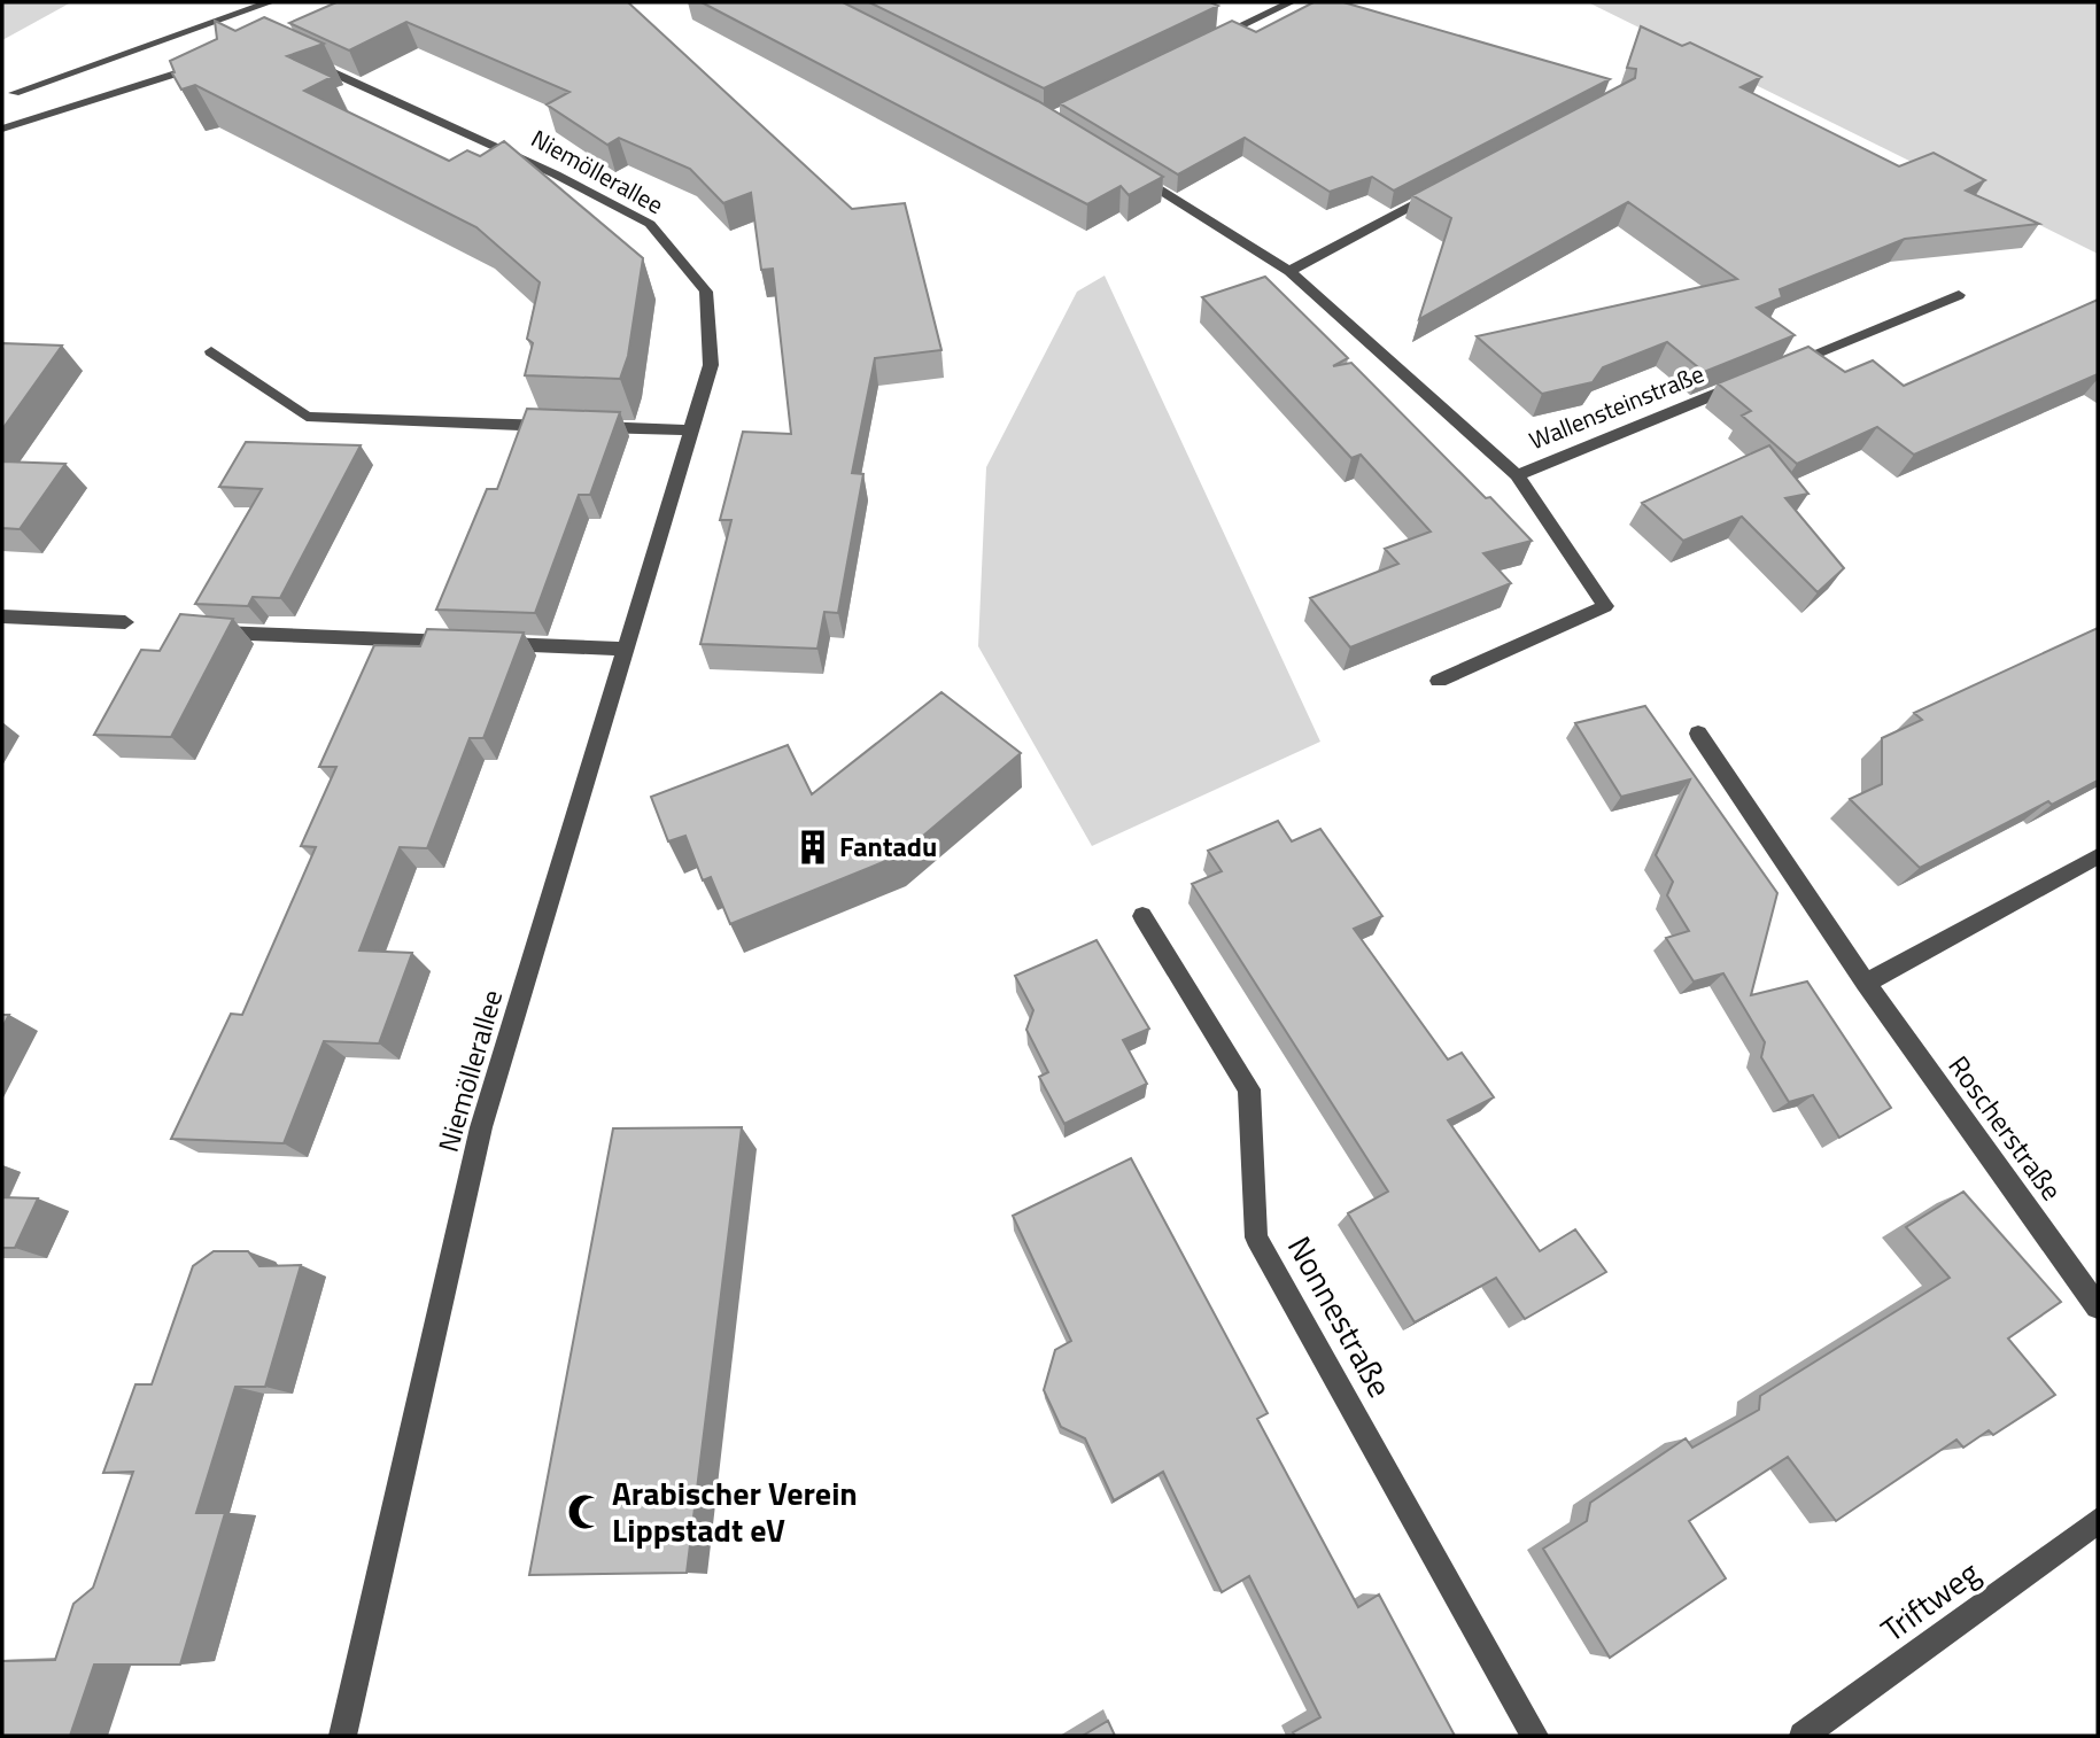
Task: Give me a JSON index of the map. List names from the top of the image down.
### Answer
{
  "streets": {
    "street": [
      "Niemöllerallee",
      "Wallensteinstraße",
      "Roscherstraße",
      "Nonnestraße",
      "Triftweg"
    ]
  },
  "places": {
    "building": ["Fantadu"],
    "mosque": ["Arabischer Verein Lippstadt eV"]
  }
}
